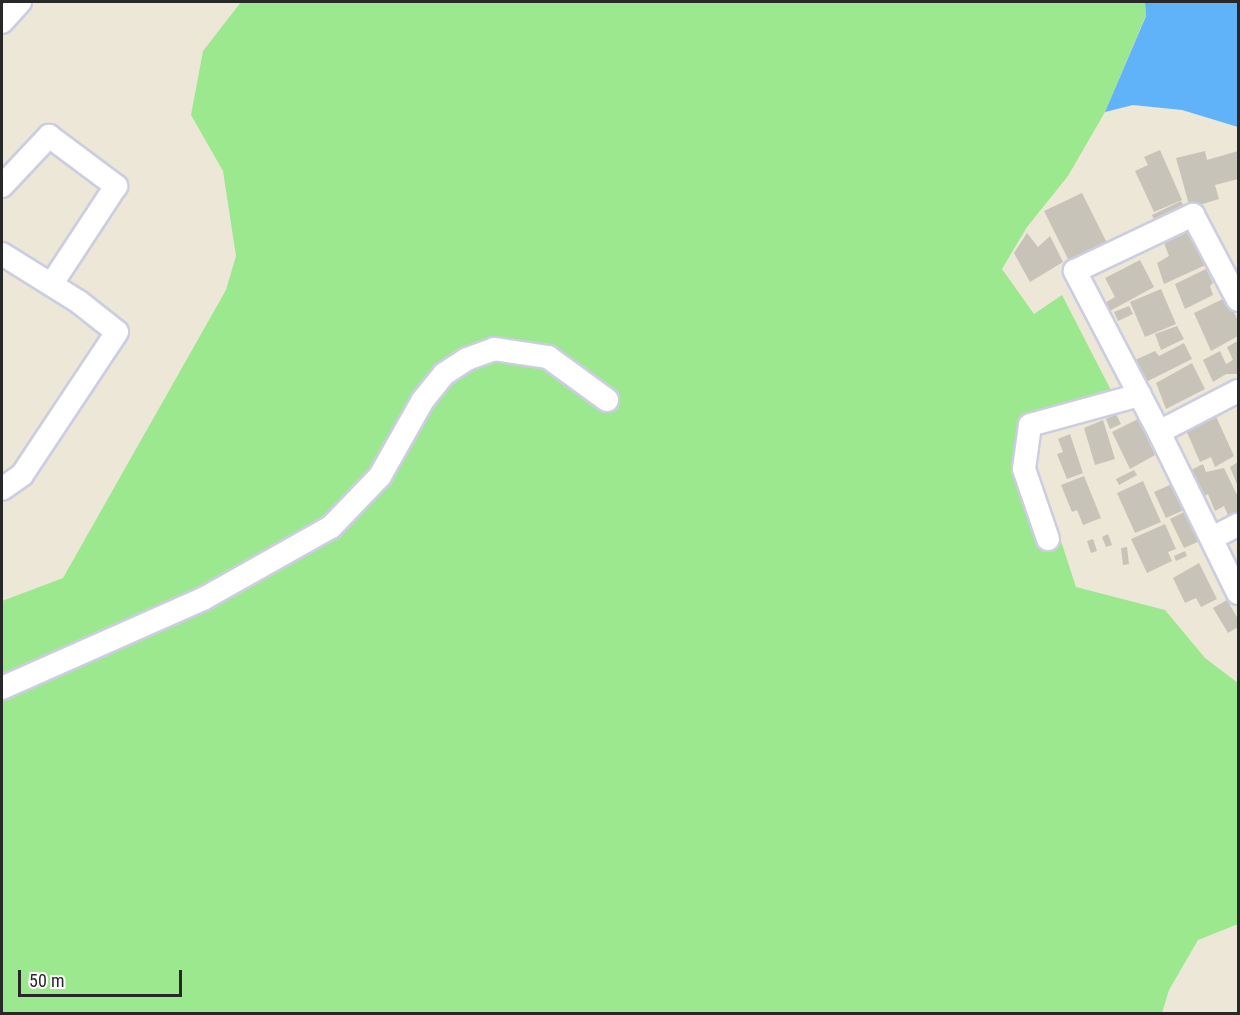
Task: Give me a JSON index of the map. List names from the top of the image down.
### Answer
{
  "scale_bar": "50 m"
}
